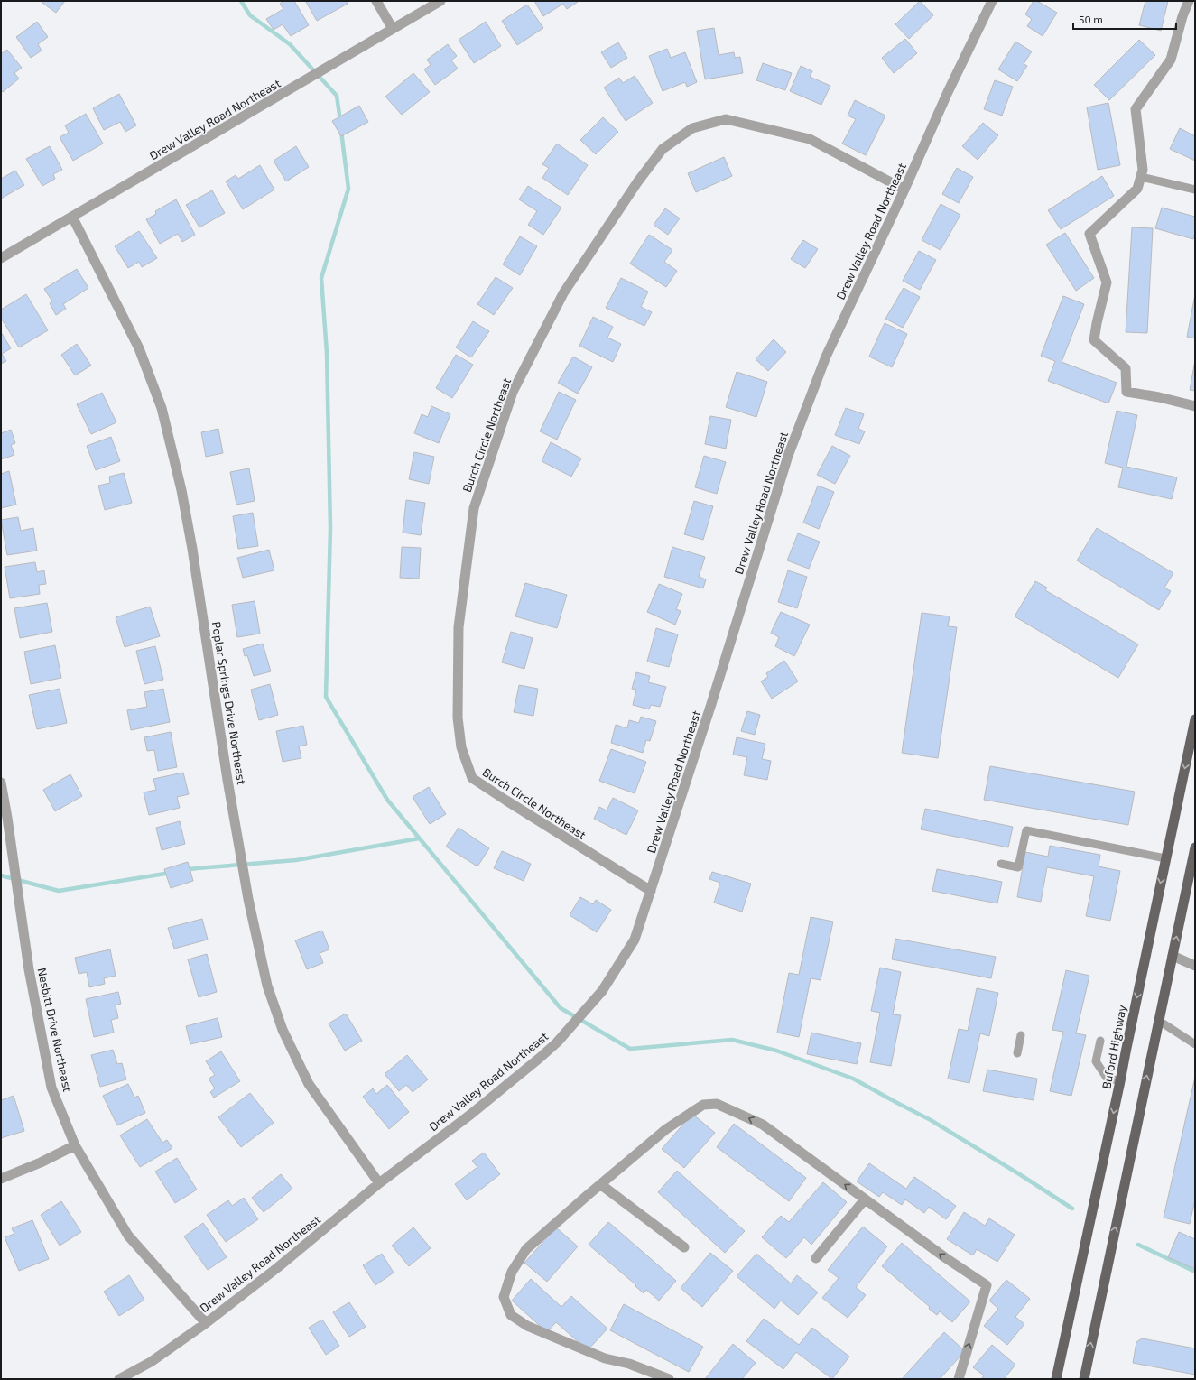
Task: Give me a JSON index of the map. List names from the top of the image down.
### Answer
{
  "streets": {
    "main road": ["Buford Highway"],
    "street": [
      "Drew Valley Road Northeast",
      "Burch Circle Northeast",
      "Poplar Springs Drive Northeast",
      "Nesbitt Drive Northeast"
    ]
  },
  "crossings": [
    ["Drew Valley Road Northeast", "Burch Circle Northeast"],
    ["Drew Valley Road Northeast", "Poplar Springs Drive Northeast"],
    ["Drew Valley Road Northeast", "Nesbitt Drive Northeast"]
  ],
  "scale_bar": "50 m"
}
